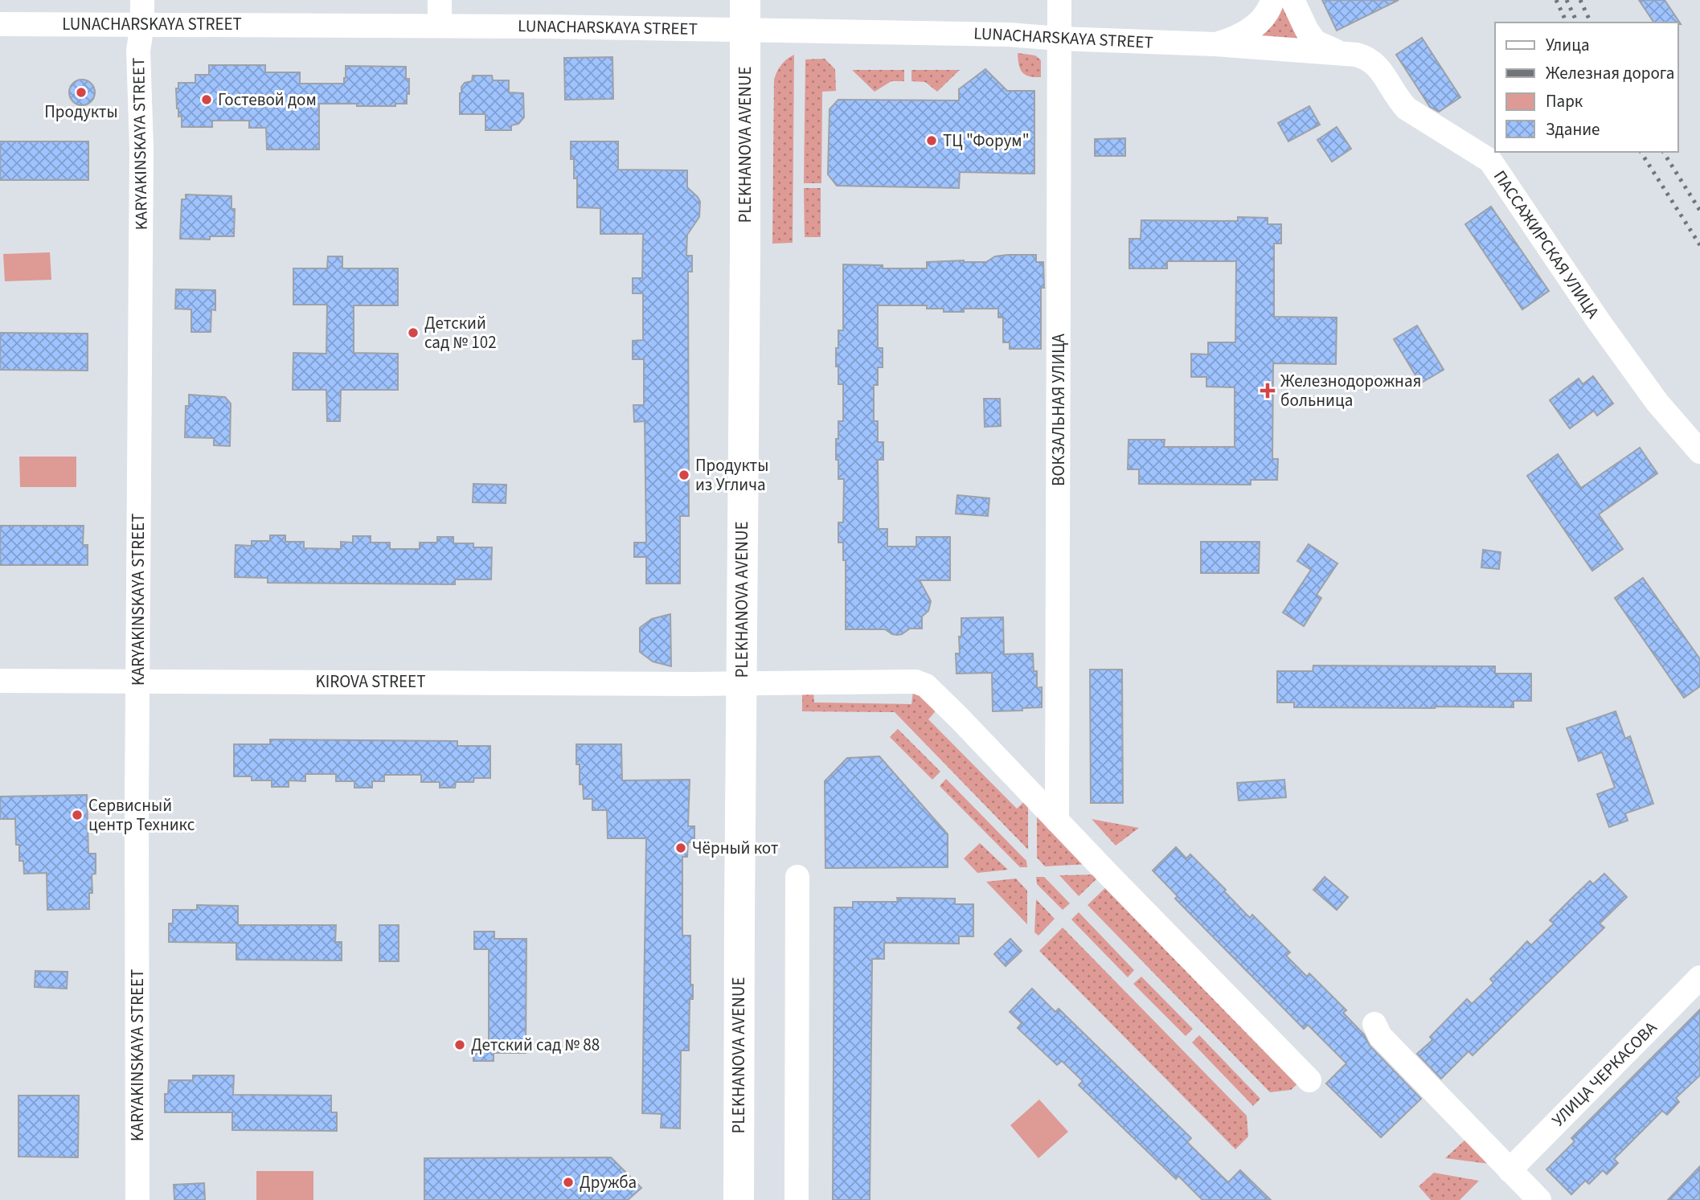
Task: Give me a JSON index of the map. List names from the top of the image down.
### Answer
{
  "streets": {
    "main road": ["PLEKHANOVA AVENUE"],
    "street": [
      "LUNACHARSKAYA STREET",
      "KARYAKINSKAYA STREET",
      "ПАССАЖИРСКАЯ УЛИЦА",
      "ВОКЗАЛЬНАЯ УЛИЦА",
      "KIROVA STREET",
      "УЛИЦА ЧЕРКАСОВА"
    ]
  },
  "crossings": [
    ["LUNACHARSKAYA STREET", "KARYAKINSKAYA STREET"],
    ["LUNACHARSKAYA STREET", "PLEKHANOVA AVENUE"],
    ["LUNACHARSKAYA STREET", "ПАССАЖИРСКАЯ УЛИЦА"],
    ["LUNACHARSKAYA STREET", "ВОКЗАЛЬНАЯ УЛИЦА"],
    ["KARYAKINSKAYA STREET", "KIROVA STREET"],
    ["PLEKHANOVA AVENUE", "KIROVA STREET"],
    ["ВОКЗАЛЬНАЯ УЛИЦА", "KIROVA STREET"]
  ],
  "places": {
    "other": [
      "Продукты",
      "Гостевой дом",
      "ТЦ \"Форум\"",
      "Детский сад № 102",
      "Продукты из Углича",
      "Сервисный центр Техникс",
      "Чёрный кот",
      "Детский сад № 88",
      "Дружба"
    ],
    "health": ["Железнодорожная больница"]
  },
  "legend": [
    "Улица",
    "Железная дорога",
    "Парк",
    "Здание"
  ]
}
